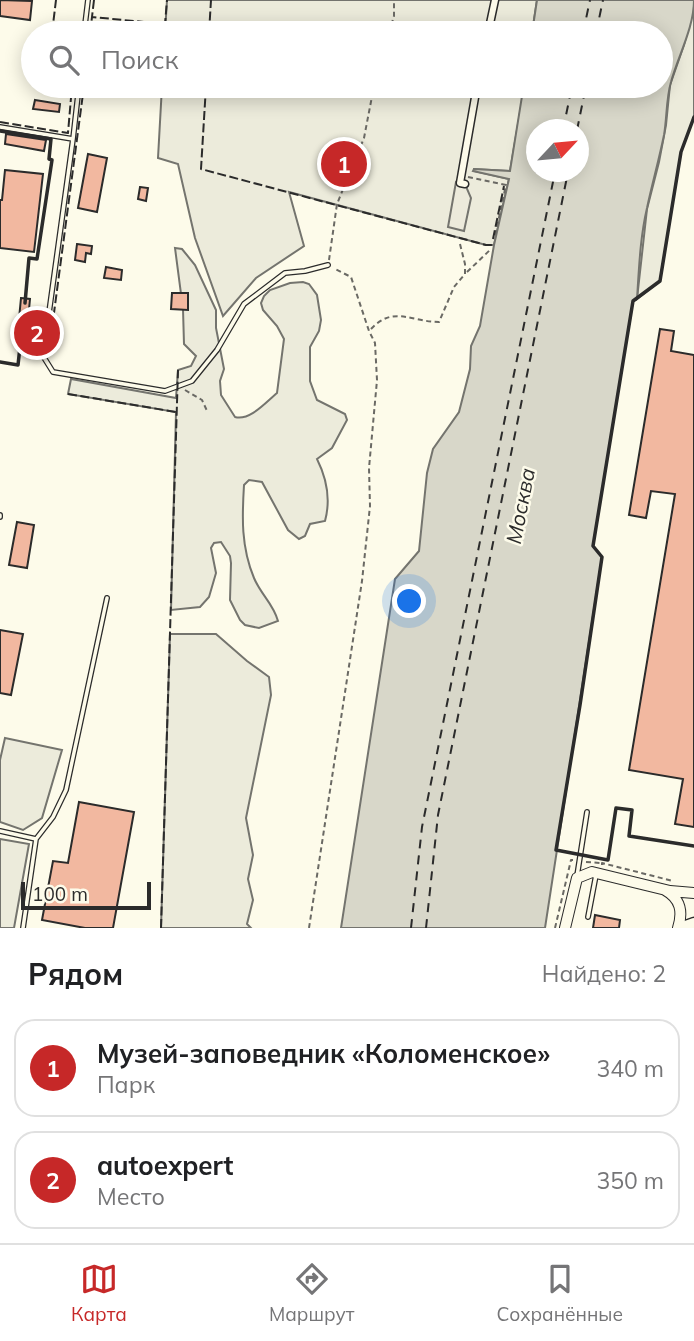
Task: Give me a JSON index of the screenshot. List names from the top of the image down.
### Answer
{
  "water": ["Москва"],
  "scale_bar": "100 m",
  "north": "top right",
  "page": {
    "search": "Поиск",
    "pins": ["1", "2"],
    "scale": "100 m",
    "heading": ["Рядом", "Найдено: 2"],
    "list": [
      {
        "mark": "1",
        "name": "Музей-заповедник «Коломенское»",
        "note": "Парк",
        "value": "340 m"
      },
      {
        "mark": "2",
        "name": "autoexpert",
        "note": "Место",
        "value": "350 m"
      }
    ],
    "nav": ["Карта", "Маршрут", "Сохранённые"]
  }
}
